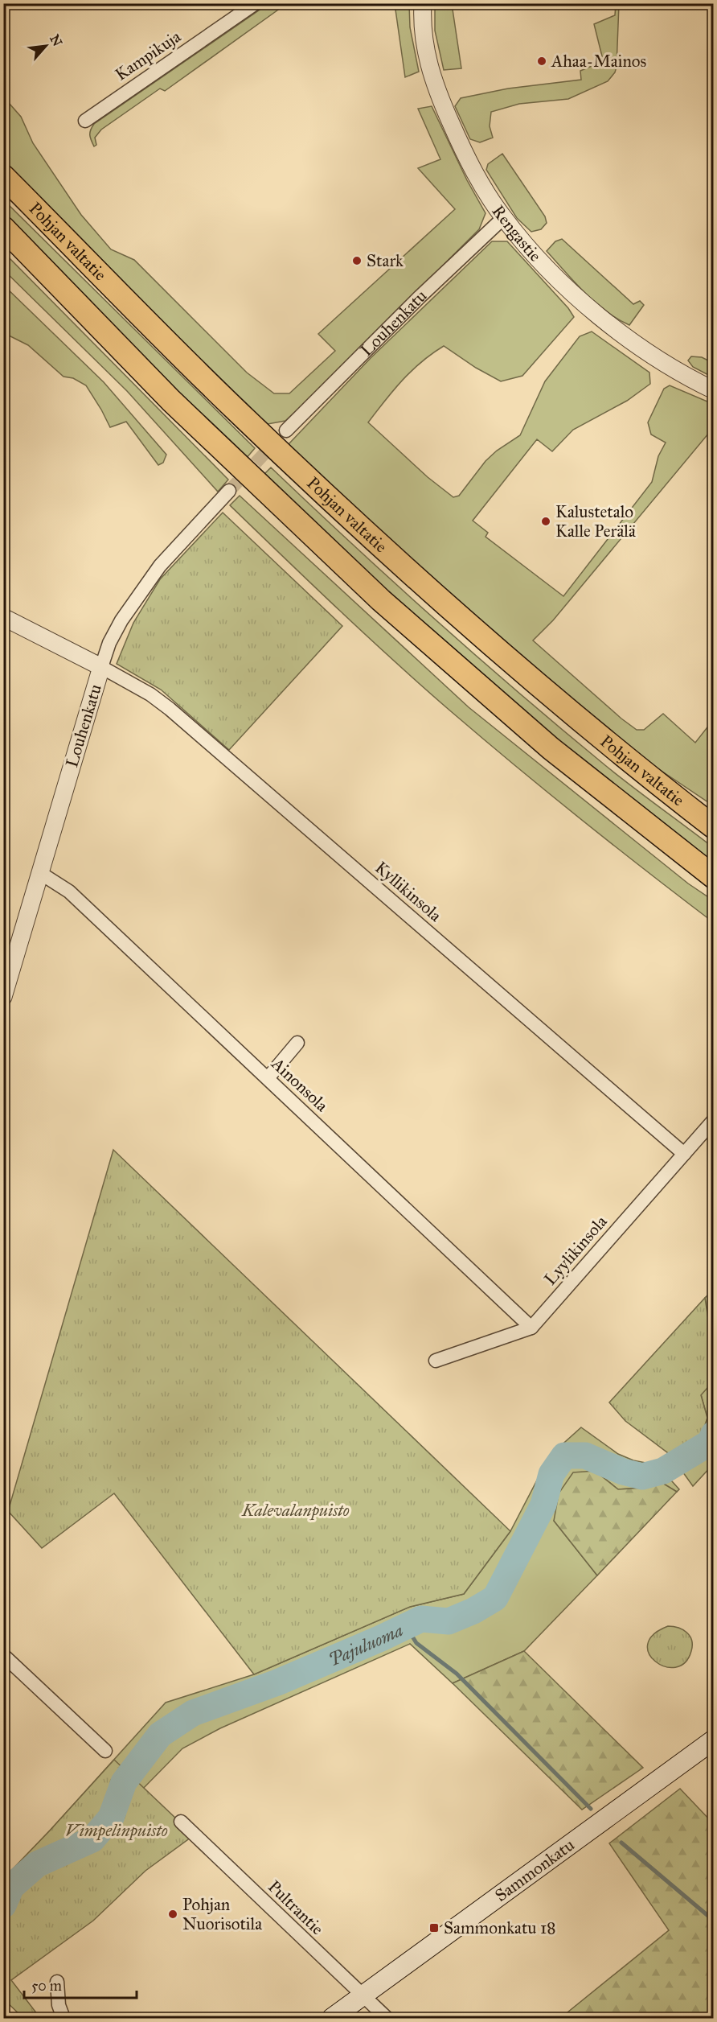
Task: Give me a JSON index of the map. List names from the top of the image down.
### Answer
{
  "streets": {
    "highway": ["Pohjan valtatie"],
    "main road": ["Sammonkatu"],
    "street": [
      "Kampikuja",
      "Rengastie",
      "Louhenkatu",
      "Kyllikinsola",
      "Ainonsola",
      "Lyylikinsola",
      "Pultrantie"
    ]
  },
  "crossings": [
    ["Rengastie", "Louhenkatu"],
    ["Louhenkatu", "Kyllikinsola"],
    ["Louhenkatu", "Ainonsola"],
    ["Kyllikinsola", "Lyylikinsola"],
    ["Ainonsola", "Lyylikinsola"],
    ["Sammonkatu", "Pultrantie"]
  ],
  "water": ["Pajuluoma"],
  "parks": ["Kalevalanpuisto", "Vimpelinpuisto"],
  "places": {
    "other": [
      "Ahaa-Mainos",
      "Stark",
      "Kalustetalo Kalle Perälä",
      "Pohjan Nuorisotila"
    ],
    "transit": ["Sammonkatu 18"]
  },
  "scale_bar": "50 m",
  "north": "top right"
}
